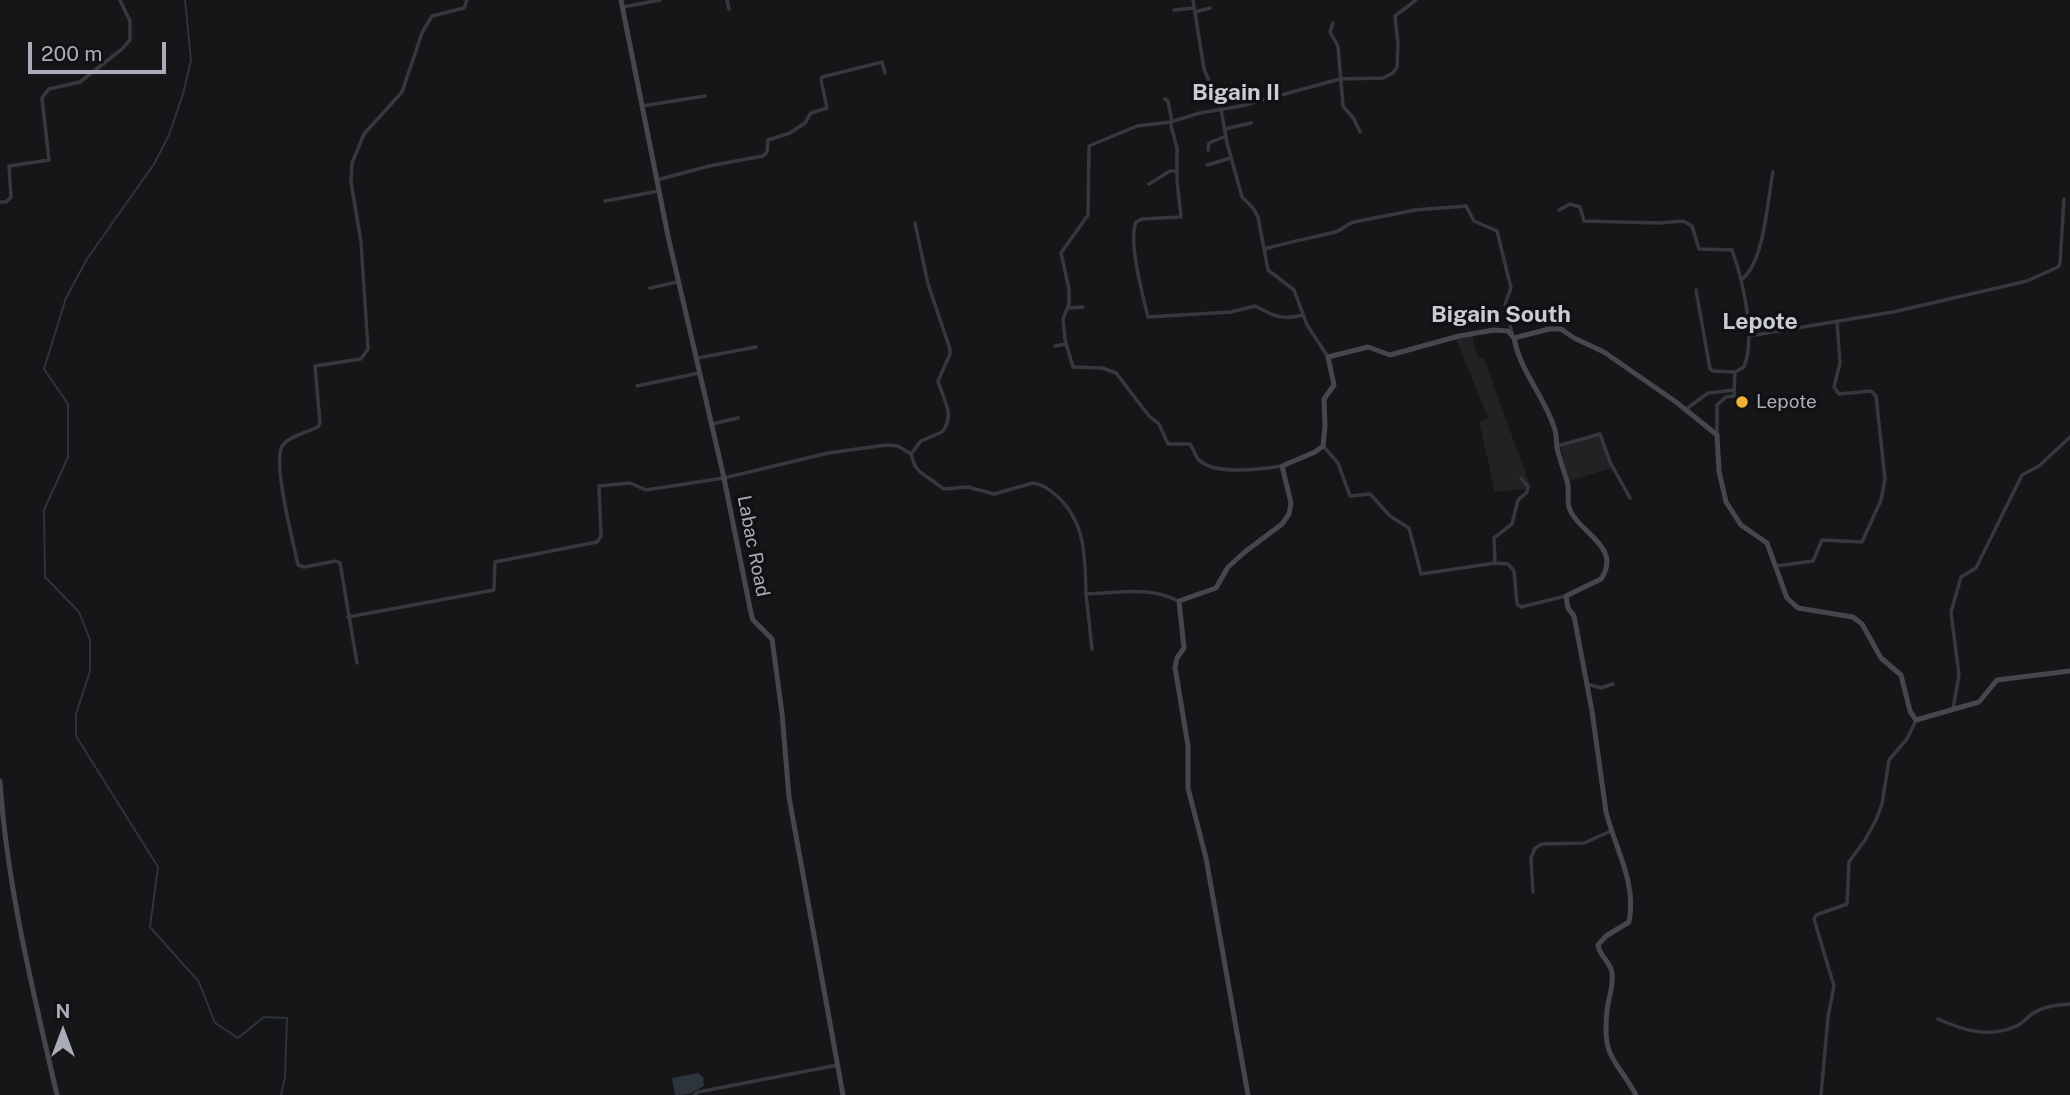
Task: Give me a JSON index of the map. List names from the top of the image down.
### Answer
{
  "streets": {
    "street": ["Labac Road"]
  },
  "districts": ["Bigain II", "Bigain South", "Lepote"],
  "places": ["Lepote"],
  "scale_bar": "200 m",
  "north": "top"
}
